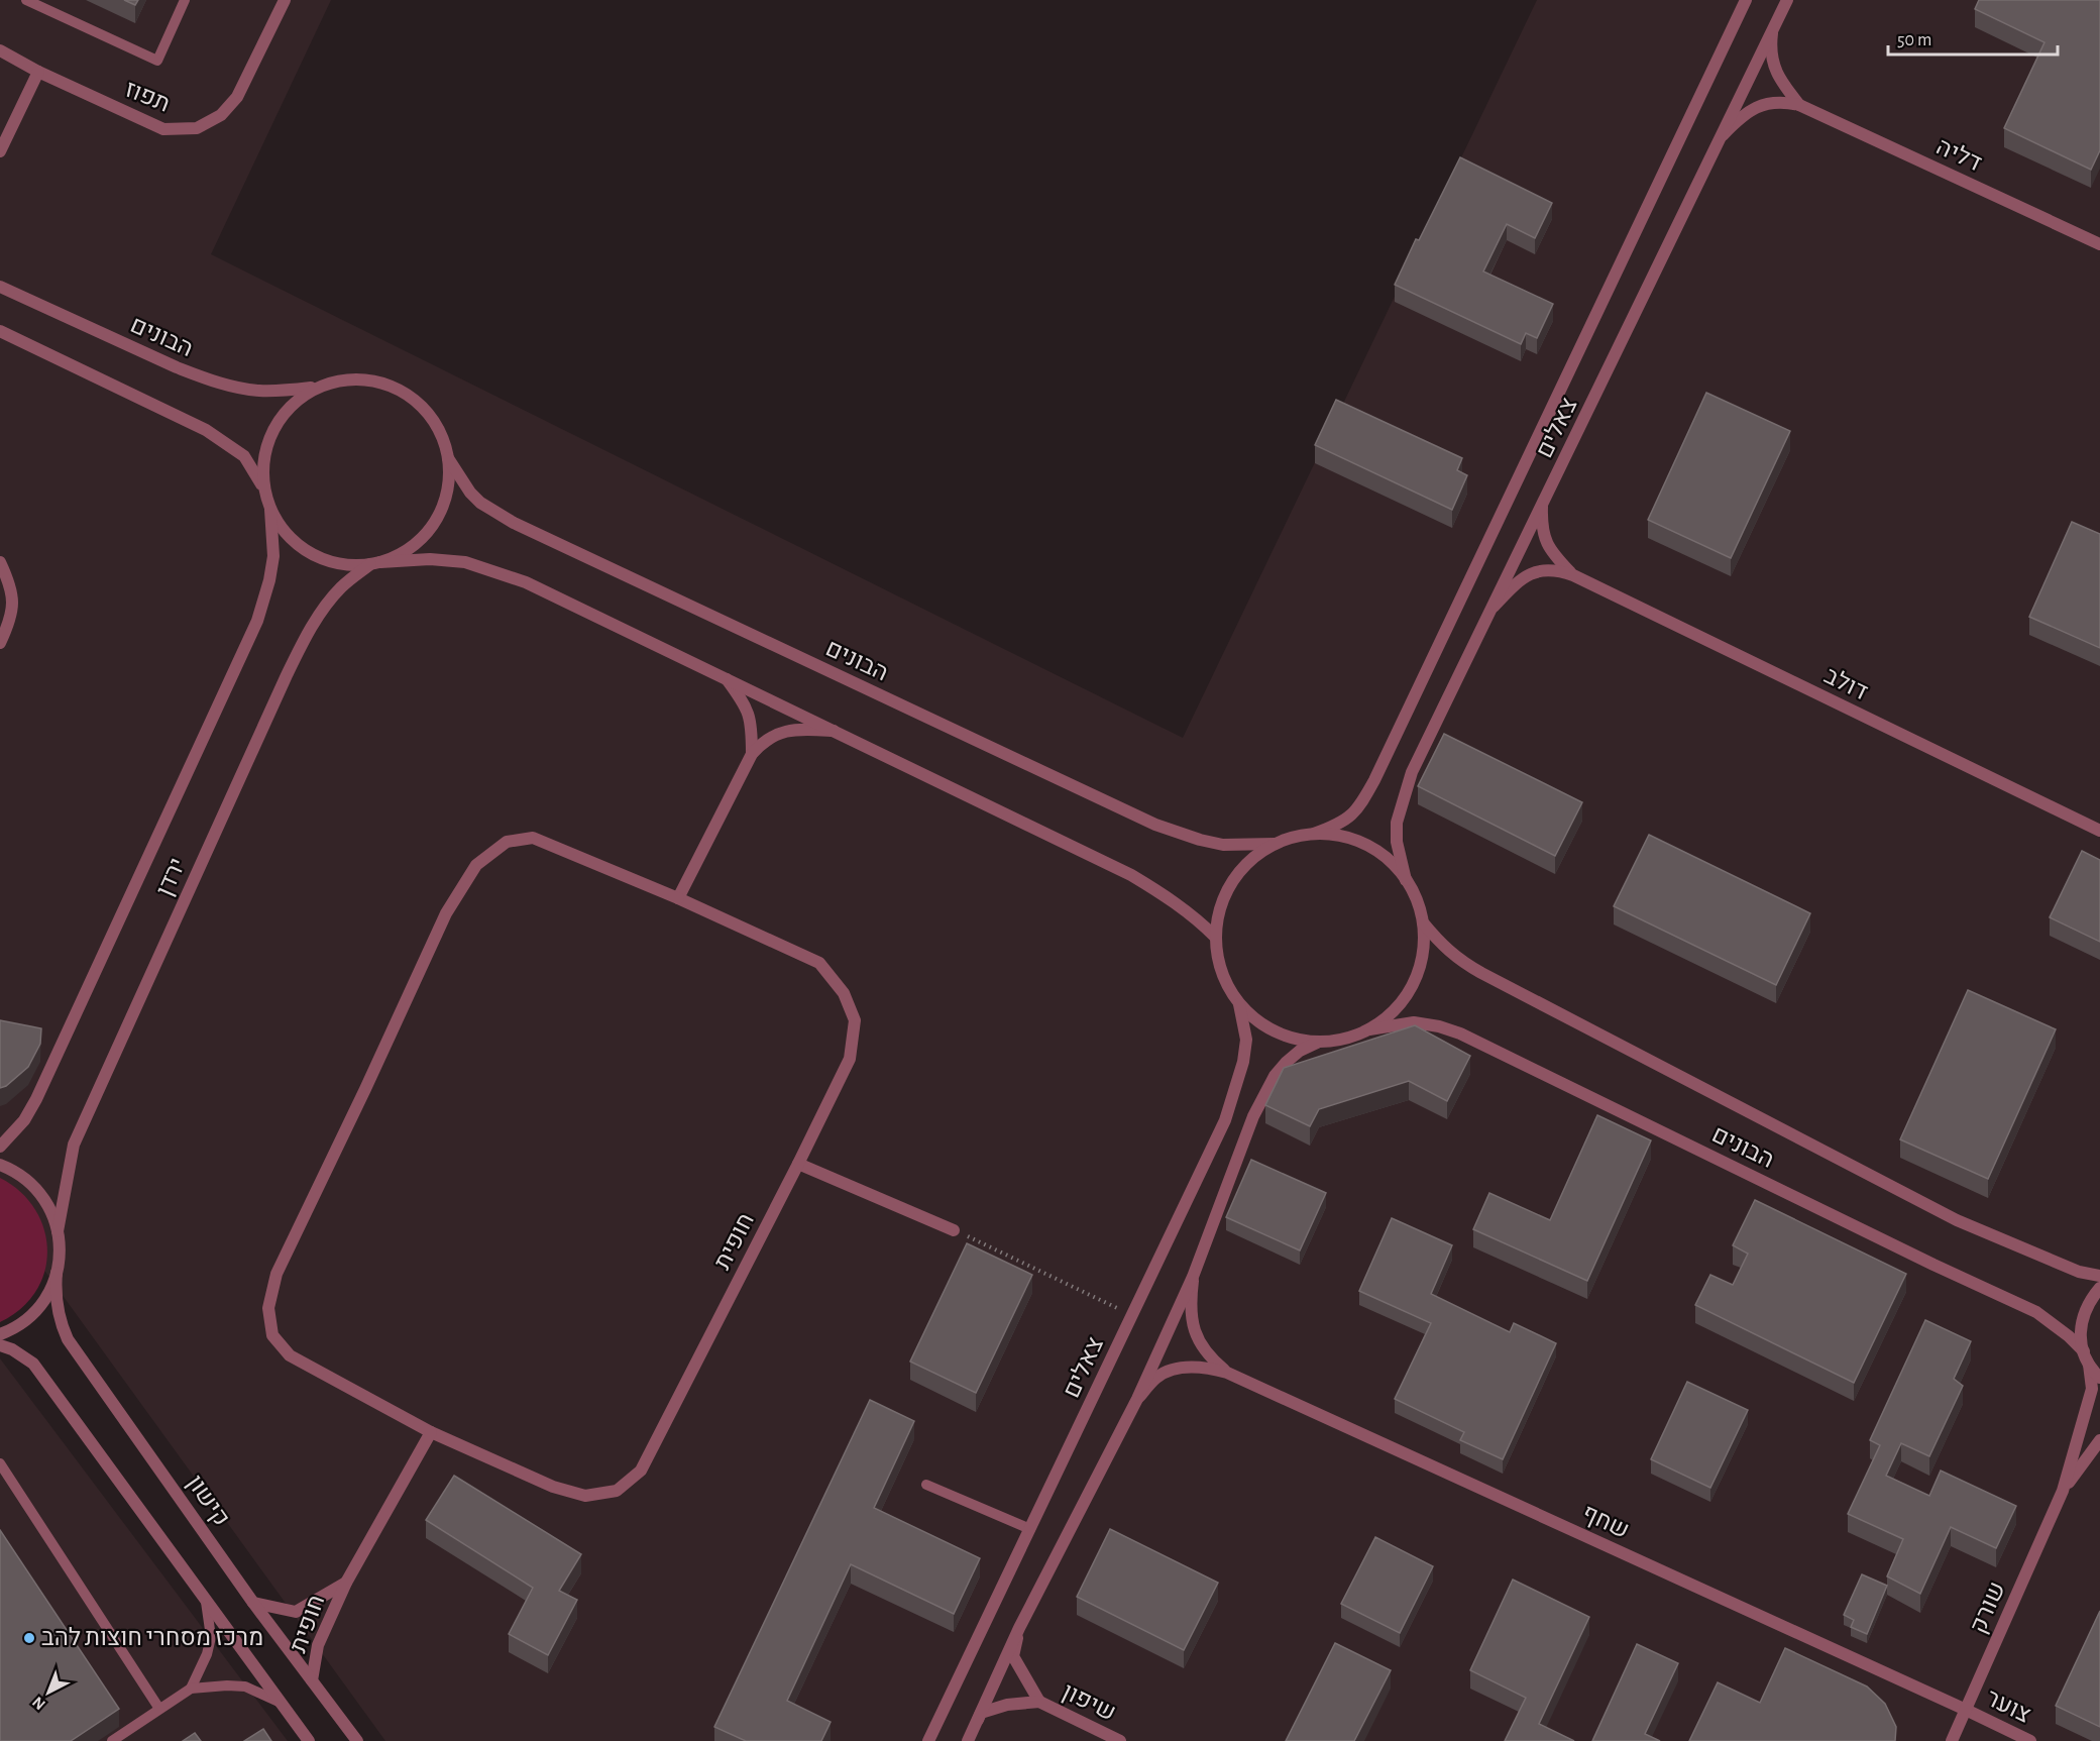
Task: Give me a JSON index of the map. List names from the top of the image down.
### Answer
{
  "streets": {
    "street": [
      "תפוז",
      "דליה",
      "הבונים",
      "צאלים",
      "דולב",
      "ירדן",
      "חופית",
      "קישון",
      "שחף",
      "שורק",
      "שיפון",
      "צוער"
    ]
  },
  "crossings": [
    ["דליה", "צאלים"],
    ["הבונים", "צאלים"],
    ["הבונים", "ירדן"],
    ["צאלים", "דולב"],
    ["ירדן", "קישון"],
    ["חופית", "קישון"],
    ["שחף", "שורק"],
    ["שחף", "צוער"],
    ["שורק", "צוער"]
  ],
  "places": ["מרכז מסחרי חוצות להב"],
  "scale_bar": "50 m",
  "north": "bottom left"
}
